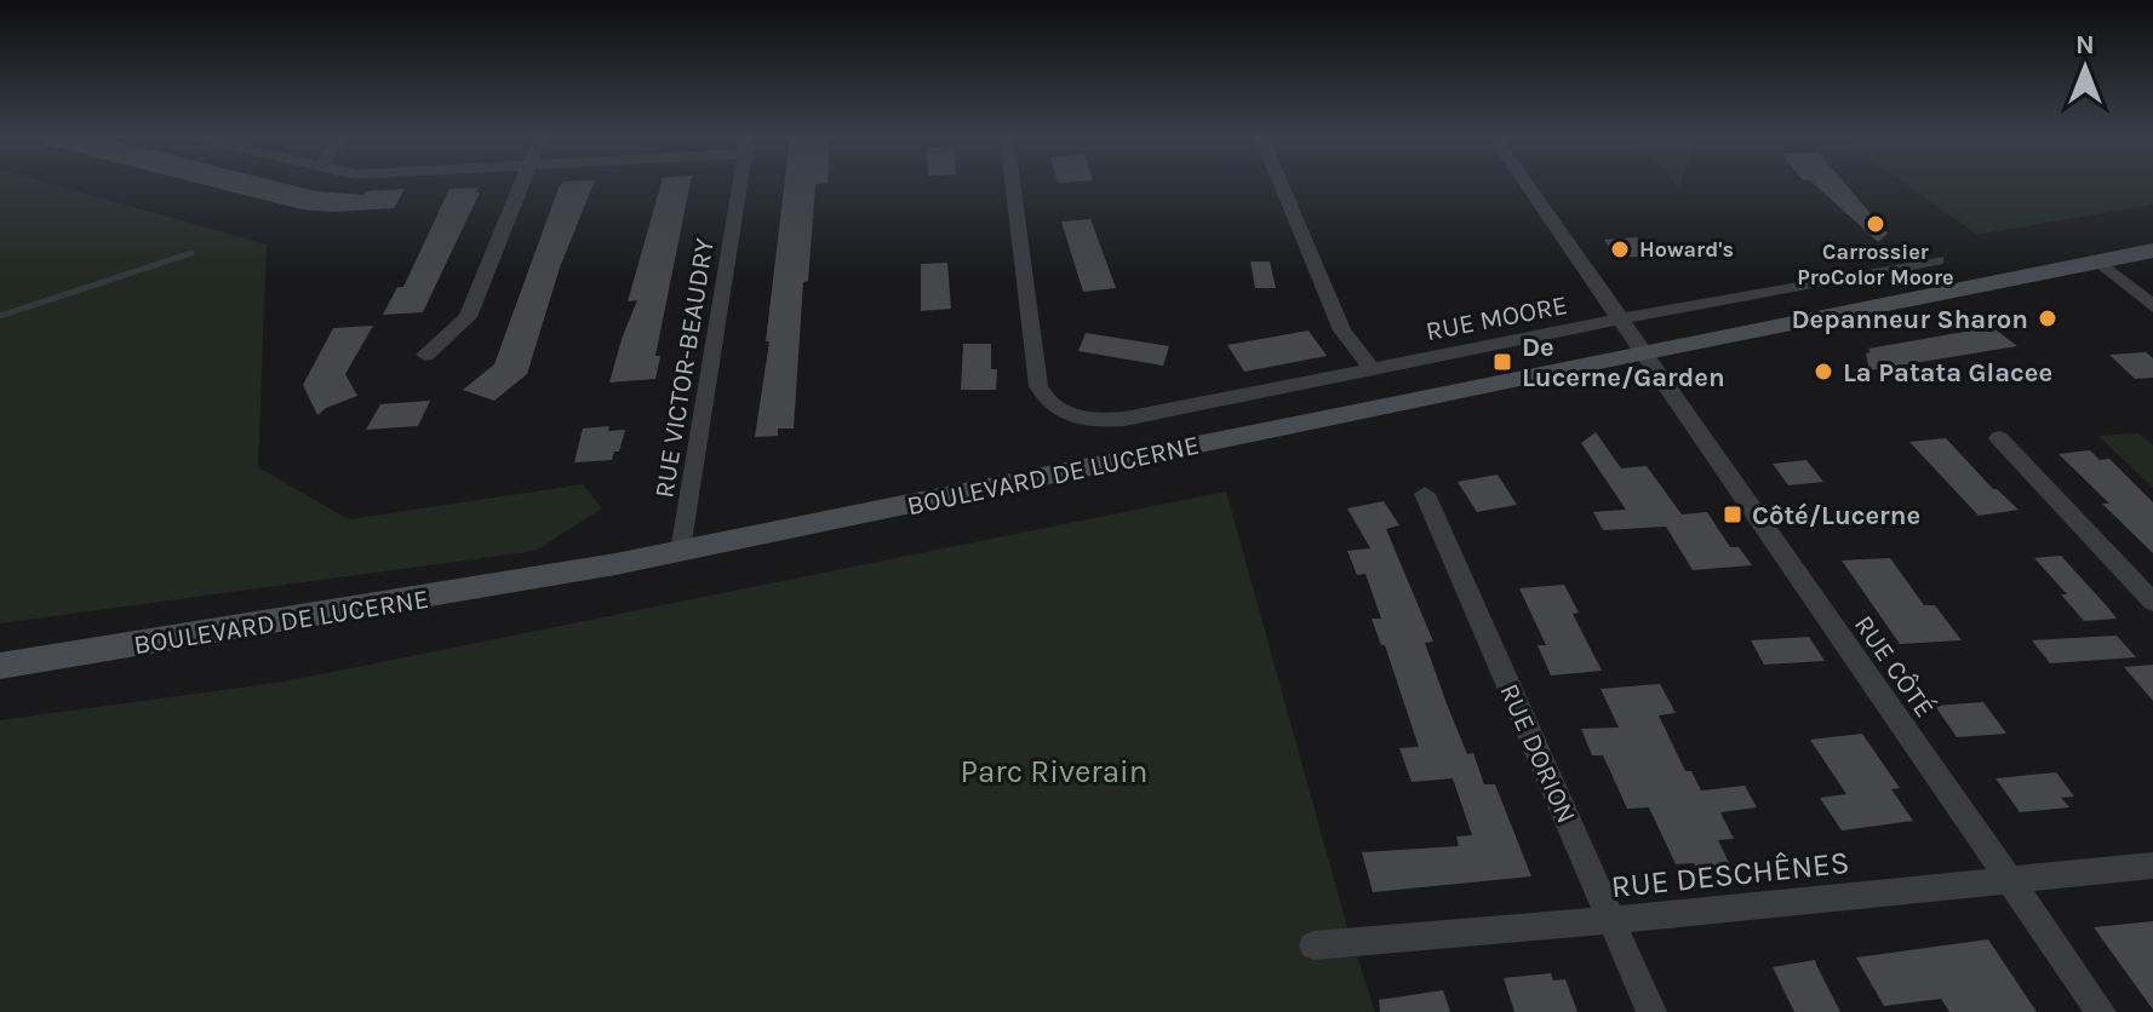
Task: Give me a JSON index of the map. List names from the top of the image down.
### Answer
{
  "streets": {
    "main road": ["BOULEVARD DE LUCERNE"],
    "street": [
      "RUE MOORE",
      "RUE VICTOR-BEAUDRY",
      "RUE CÔTÉ",
      "RUE DORION",
      "RUE DESCHÊNES"
    ]
  },
  "crossings": [
    ["RUE MOORE", "RUE CÔTÉ"],
    ["RUE VICTOR-BEAUDRY", "BOULEVARD DE LUCERNE"],
    ["BOULEVARD DE LUCERNE", "RUE CÔTÉ"],
    ["RUE CÔTÉ", "RUE DESCHÊNES"],
    ["RUE DORION", "RUE DESCHÊNES"]
  ],
  "parks": ["Parc Riverain"],
  "places": {
    "other": [
      "Carrossier ProColor Moore",
      "Howard's",
      "Depanneur Sharon",
      "La Patata Glacee"
    ],
    "transit": ["De Lucerne/Garden", "Côté/Lucerne"]
  },
  "north": "top"
}
